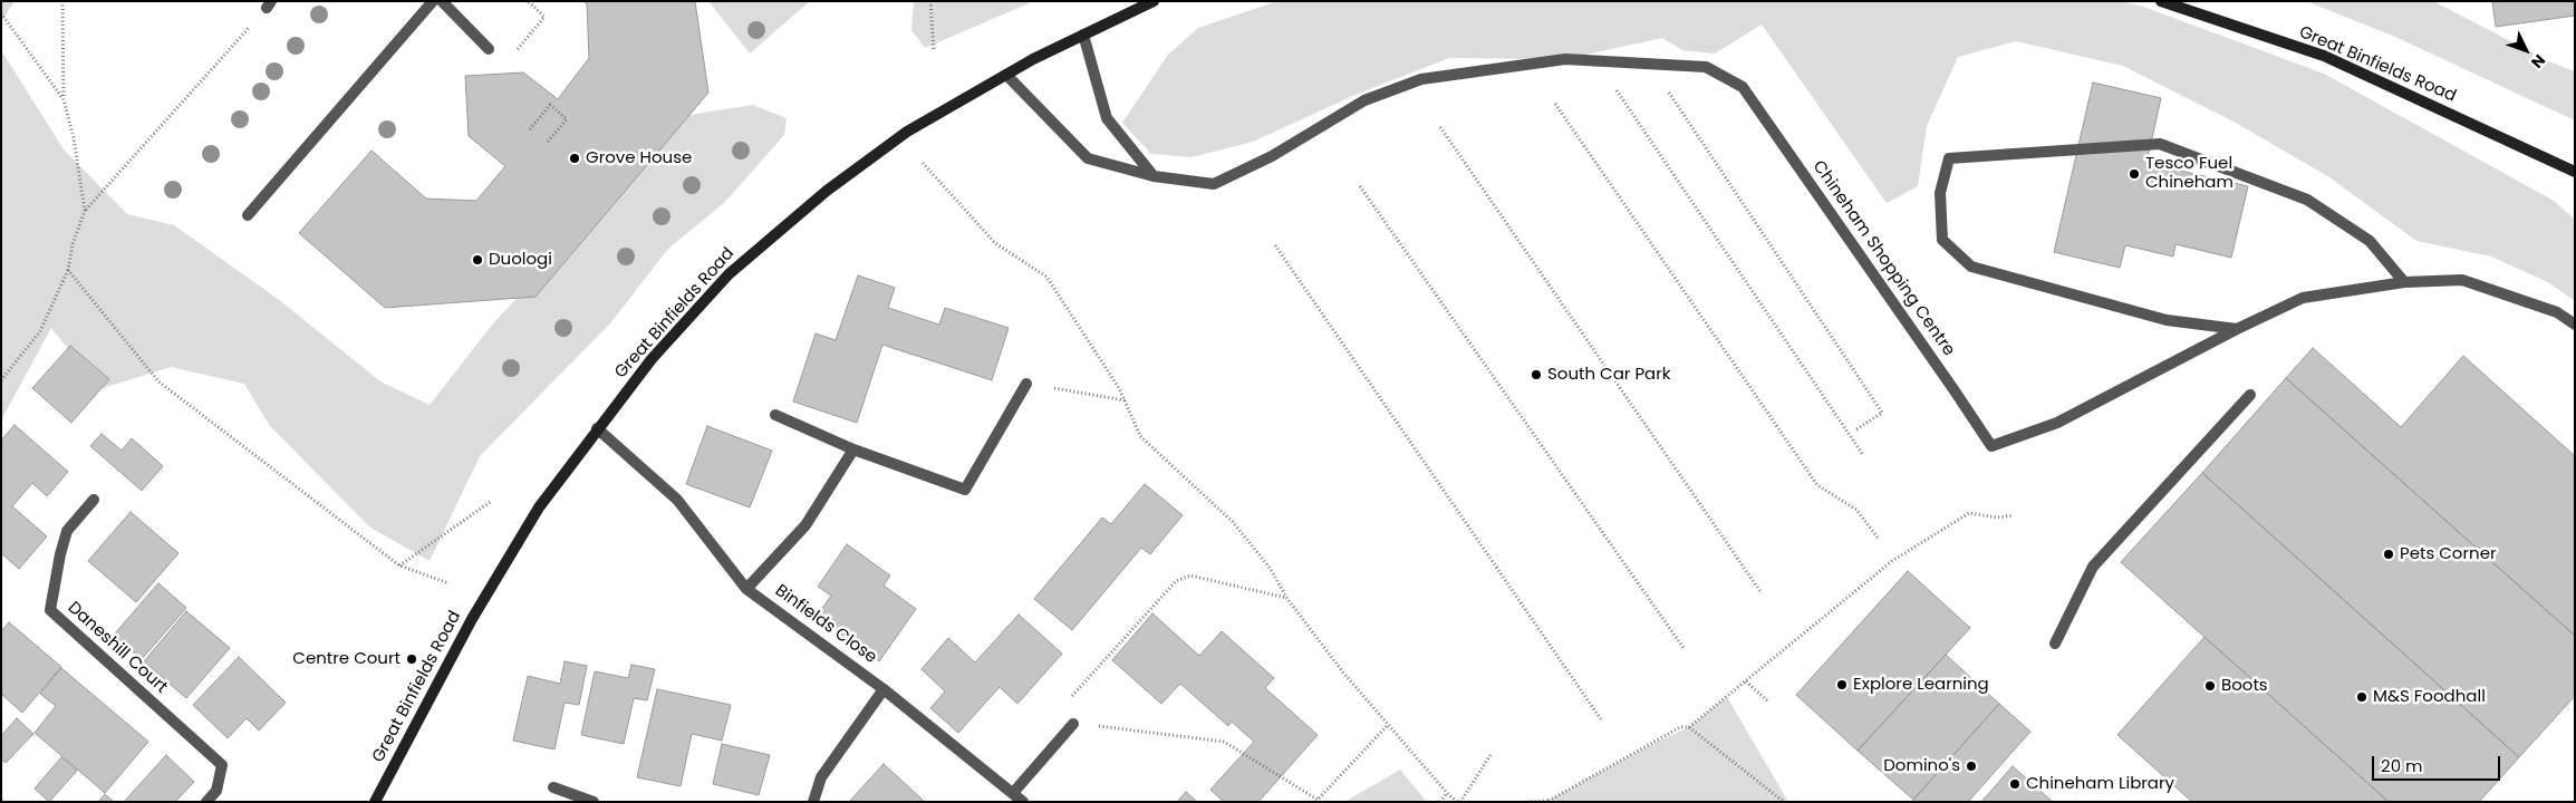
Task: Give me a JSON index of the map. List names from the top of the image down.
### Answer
{
  "streets": {
    "street": [
      "Great Binfields Road",
      "Chineham Shopping Centre",
      "Binfields Close",
      "Daneshill Court"
    ]
  },
  "crossings": [
    ["Great Binfields Road", "Chineham Shopping Centre"],
    ["Great Binfields Road", "Binfields Close"]
  ],
  "places": [
    "Grove House",
    "Tesco Fuel Chineham",
    "Duologi",
    "South Car Park",
    "Pets Corner",
    "Centre Court",
    "Explore Learning",
    "Boots",
    "M&S Foodhall",
    "Domino's",
    "Chineham Library"
  ],
  "scale_bar": "20 m",
  "north": "bottom right"
}
